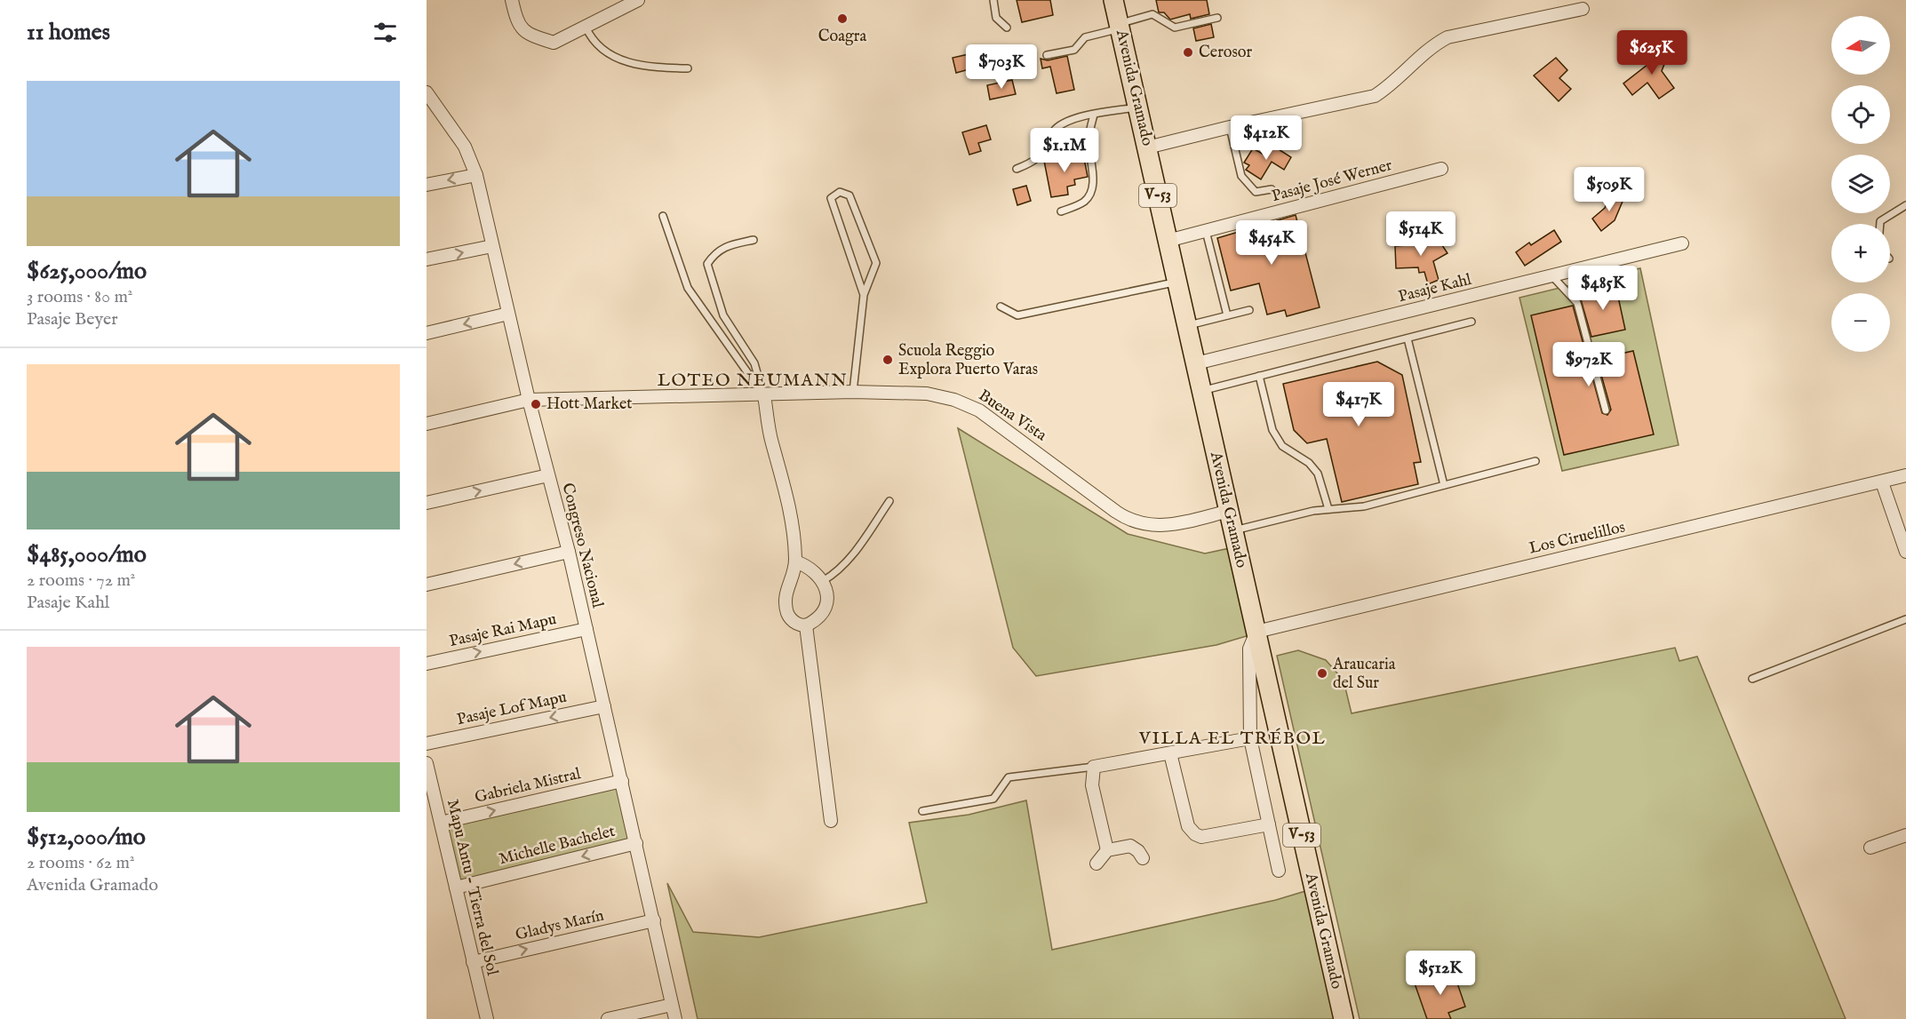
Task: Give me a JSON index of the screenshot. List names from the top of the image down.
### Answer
{
  "streets": {
    "main road": ["Avenida Gramado", "V-53"],
    "street": [
      "Pasaje José Werner",
      "Pasaje Kahl",
      "Buena Vista",
      "Los Ciruelillos",
      "Congreso Nacional",
      "Pasaje Rai Mapu",
      "Pasaje Lof Mapu",
      "Gabriela Mistral",
      "Michelle Bachelet",
      "Mapu Antu - Tierra del Sol",
      "Gladys Marín"
    ]
  },
  "crossings": [
    ["Avenida Gramado", "Pasaje José Werner"],
    ["Avenida Gramado", "Pasaje Kahl"],
    ["Avenida Gramado", "Buena Vista"],
    ["Avenida Gramado", "Los Ciruelillos"],
    ["Buena Vista", "Congreso Nacional"],
    ["Congreso Nacional", "Pasaje Rai Mapu"],
    ["Congreso Nacional", "Pasaje Lof Mapu"],
    ["Congreso Nacional", "Gabriela Mistral"],
    ["Congreso Nacional", "Michelle Bachelet"],
    ["Congreso Nacional", "Gladys Marín"],
    ["Gabriela Mistral", "Mapu Antu - Tierra del Sol"],
    ["Michelle Bachelet", "Mapu Antu - Tierra del Sol"],
    ["Mapu Antu - Tierra del Sol", "Gladys Marín"]
  ],
  "one_way": ["Pasaje Lof Mapu", "Gabriela Mistral", "Michelle Bachelet"],
  "districts": ["LOTEO NEUMANN", "VILLA EL TRÉBOL"],
  "places": [
    "Coagra",
    "Cerosor",
    "Scuola Reggio Explora Puerto Varas",
    "Hott Market",
    "Araucaria del Sur"
  ],
  "north": "left",
  "page": {
    "heading": "11 homes",
    "map_buttons": ["+", "−"],
    "price": [
      "$625K",
      "$703K",
      "$412K",
      "$1.1M",
      "$509K",
      "$514K",
      "$454K",
      "$485K",
      "$972K",
      "$417K",
      "$512K"
    ],
    "list": [
      {
        "name": "$625,000/mo",
        "note": "3 rooms · 80 m² · Pasaje Beyer"
      },
      {
        "name": "$485,000/mo",
        "note": "2 rooms · 72 m² · Pasaje Kahl"
      },
      {
        "name": "$512,000/mo",
        "note": "2 rooms · 62 m² · Avenida Gramado"
      }
    ]
  }
}
